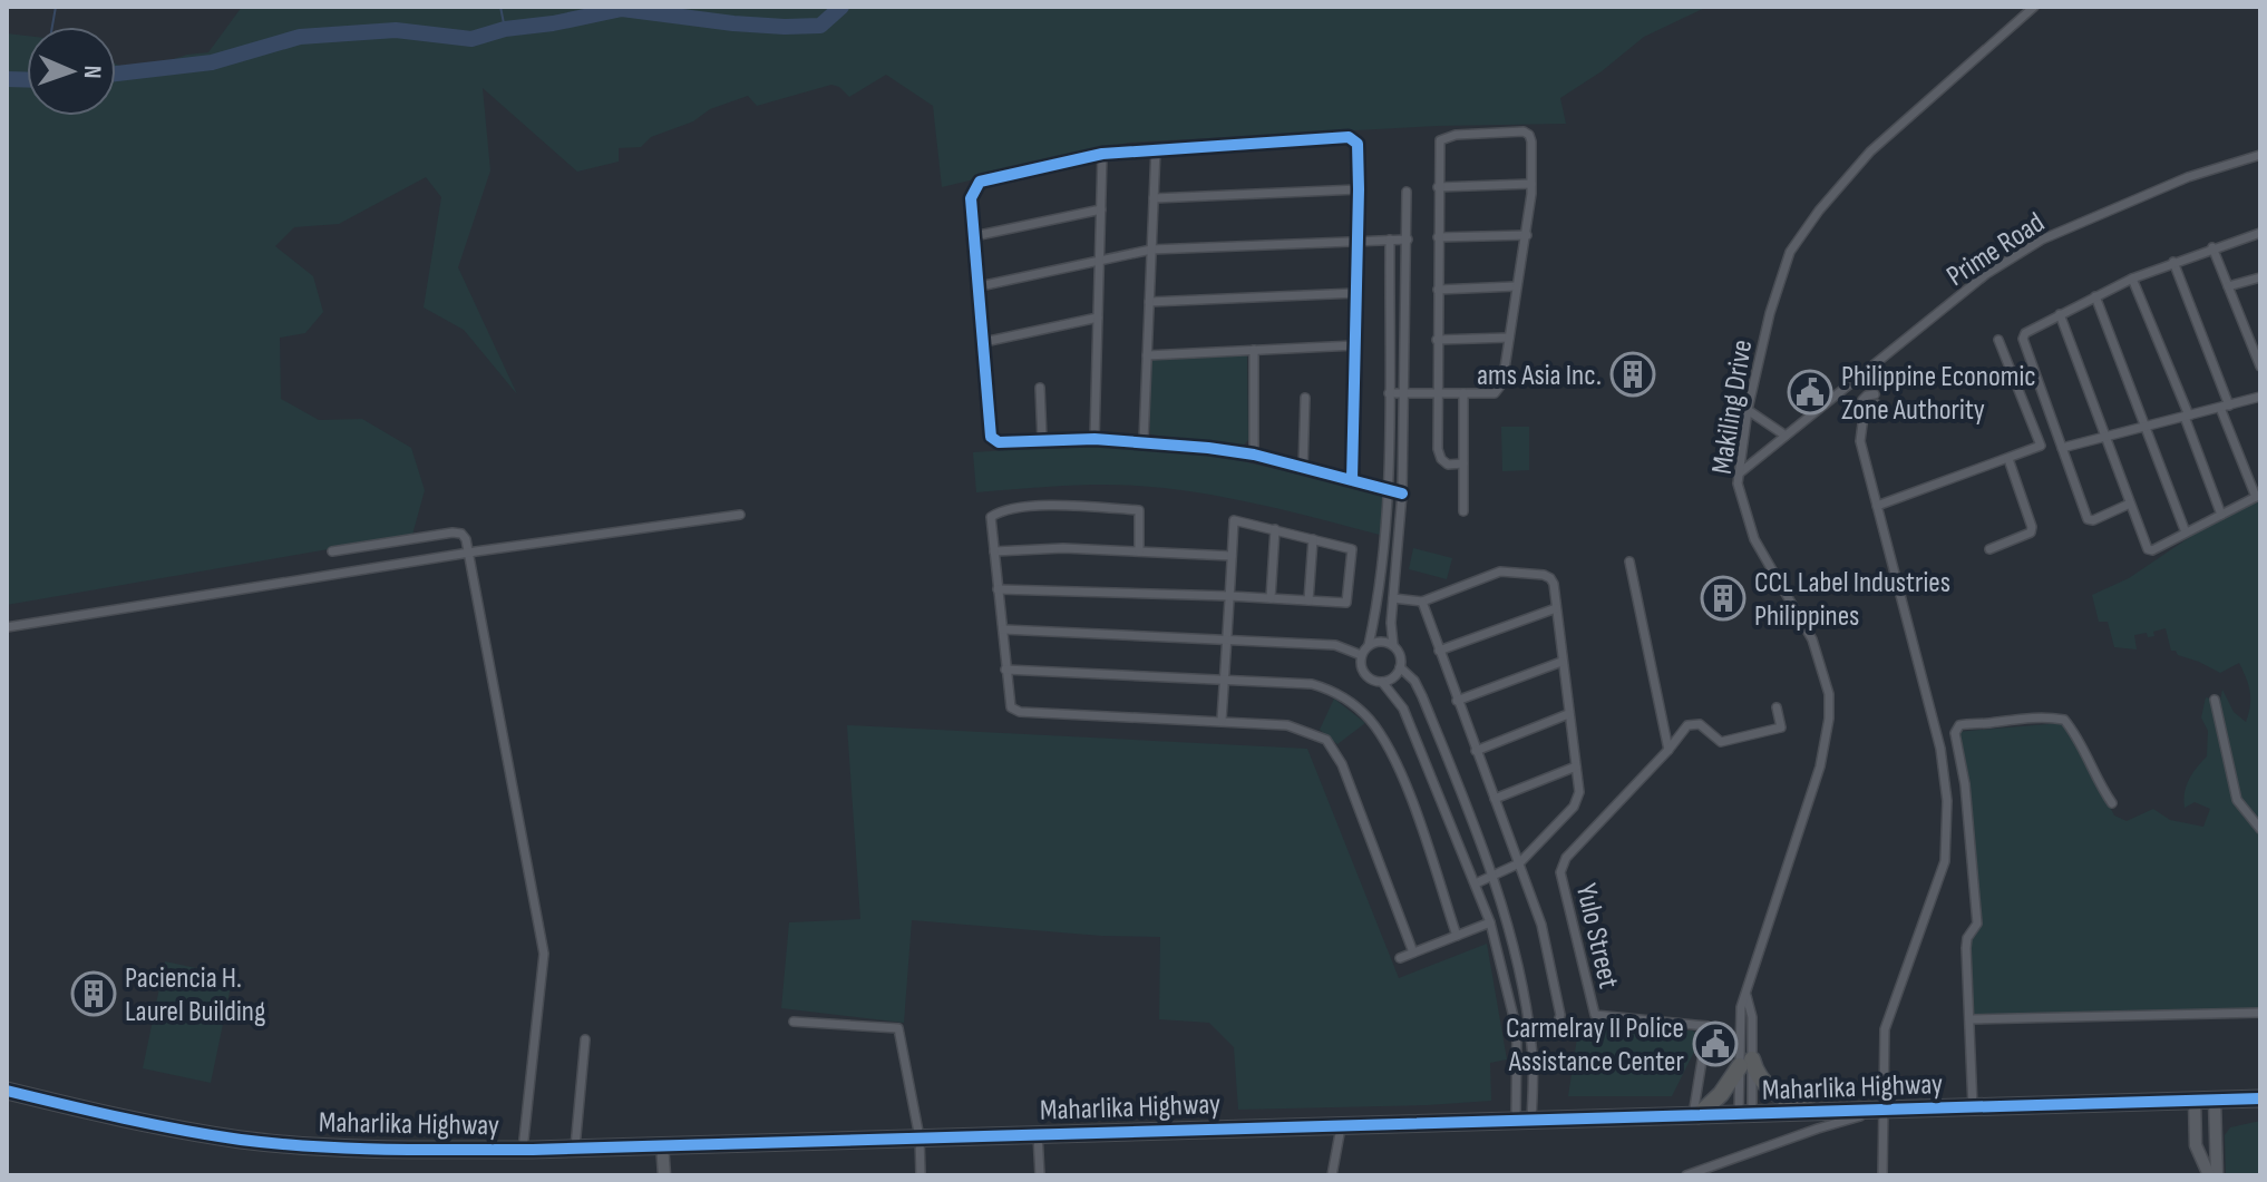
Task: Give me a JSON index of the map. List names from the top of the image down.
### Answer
{
  "streets": {
    "highway": ["Maharlika Highway"],
    "street": ["Prime Road", "Makiling Drive", "Yulo Street"]
  },
  "crossings": [
    ["Prime Road", "Makiling Drive"],
    ["Makiling Drive", "Maharlika Highway"],
    ["Yulo Street", "Maharlika Highway"]
  ],
  "places": {
    "building": ["ams Asia Inc.", "CCL Label Industries Philippines", "Paciencia H. Laurel Building"],
    "public building": ["Philippine Economic Zone Authority", "Carmelray II Police Assistance Center"]
  },
  "north": "right"
}
